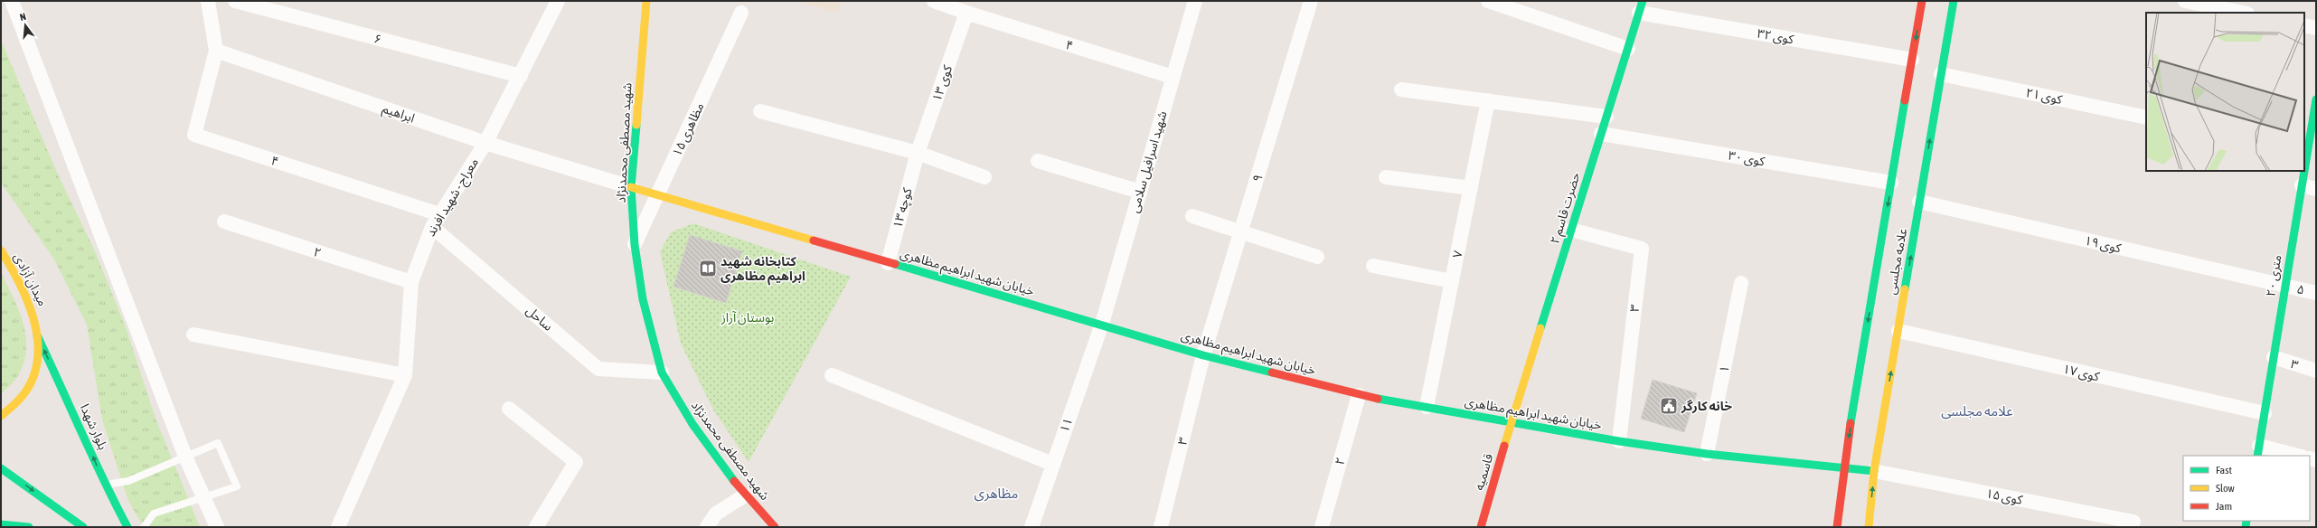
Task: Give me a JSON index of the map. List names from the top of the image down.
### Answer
{
  "streets": {
    "main road": [
      "شهید مصطفی محمدنژاد",
      "۲ حضرت قاسم",
      "علامه مجلسی",
      "خیابان شهید ابراهیم مظاهری",
      "۲۰ متری",
      "میدان آزادی",
      "بلوار شهدا",
      "قاسمیه"
    ],
    "street": [
      "کوی ۳۲",
      "۶",
      "۴",
      "کوی ۱۳",
      "کوی ۲۱",
      "ابراهیم",
      "۱۵ مظاهری",
      "کوی ۳۰",
      "شهید اسرافیل سلامی",
      "۹",
      "معراج - شهید افرند",
      "کوچه ۱۳",
      "کوی ۱۹",
      "۲",
      "۷",
      "۵",
      "۳",
      "ساحل",
      "۱",
      "کوی ۱۷",
      "۱۱",
      "کوی ۱۵"
    ]
  },
  "crossings": [
    ["کوی ۳۲", "۲ حضرت قاسم"],
    ["کوی ۳۲", "علامه مجلسی"],
    ["۶", "معراج - شهید افرند"],
    ["۴", "کوی ۱۳"],
    ["۴", "ابراهیم"],
    ["۴", "شهید اسرافیل سلامی"],
    ["۴", "معراج - شهید افرند"],
    ["۴", "ساحل"],
    ["کوی ۱۳", "کوچه ۱۳"],
    ["کوی ۲۱", "علامه مجلسی"],
    ["ابراهیم", "شهید مصطفی محمدنژاد"],
    ["ابراهیم", "معراج - شهید افرند"],
    ["ابراهیم", "خیابان شهید ابراهیم مظاهری"],
    ["۱۵ مظاهری", "شهید مصطفی محمدنژاد"],
    ["۱۵ مظاهری", "خیابان شهید ابراهیم مظاهری"],
    ["شهید مصطفی محمدنژاد", "خیابان شهید ابراهیم مظاهری"],
    ["شهید مصطفی محمدنژاد", "ساحل"],
    ["کوی ۳۰", "۲ حضرت قاسم"],
    ["کوی ۳۰", "علامه مجلسی"],
    ["شهید اسرافیل سلامی", "خیابان شهید ابراهیم مظاهری"],
    ["شهید اسرافیل سلامی", "۱۱"],
    ["۹", "خیابان شهید ابراهیم مظاهری"],
    ["۹", "۳"],
    ["معراج - شهید افرند", "۲"],
    ["معراج - شهید افرند", "ساحل"],
    ["کوچه ۱۳", "خیابان شهید ابراهیم مظاهری"],
    ["۲ حضرت قاسم", "خیابان شهید ابراهیم مظاهری"],
    ["۲ حضرت قاسم", "۳"],
    ["۲ حضرت قاسم", "قاسمیه"],
    ["کوی ۱۹", "علامه مجلسی"],
    ["کوی ۱۹", "۲۰ متری"],
    ["کوی ۱۹", "۵"],
    ["۲", "خیابان شهید ابراهیم مظاهری"],
    ["۷", "خیابان شهید ابراهیم مظاهری"],
    ["علامه مجلسی", "خیابان شهید ابراهیم مظاهری"],
    ["علامه مجلسی", "کوی ۱۷"],
    ["علامه مجلسی", "کوی ۱۵"],
    ["خیابان شهید ابراهیم مظاهری", "۳"],
    ["خیابان شهید ابراهیم مظاهری", "۱"],
    ["خیابان شهید ابراهیم مظاهری", "۱۱"],
    ["خیابان شهید ابراهیم مظاهری", "قاسمیه"],
    ["خیابان شهید ابراهیم مظاهری", "کوی ۱۵"],
    ["۲۰ متری", "۵"],
    ["۲۰ متری", "۳"],
    ["۲۰ متری", "کوی ۱۷"],
    ["میدان آزادی", "بلوار شهدا"]
  ],
  "one_way": ["بلوار شهدا"],
  "districts": ["علامه مجلسی", "مظاهری"],
  "parks": ["بوستان آراز"],
  "places": {
    "library": ["کتابخانه شهید ابراهیم مظاهری"],
    "public building": ["خانه کارگر"]
  },
  "legend": ["Fast", "Slow", "Jam"],
  "north": "top"
}
